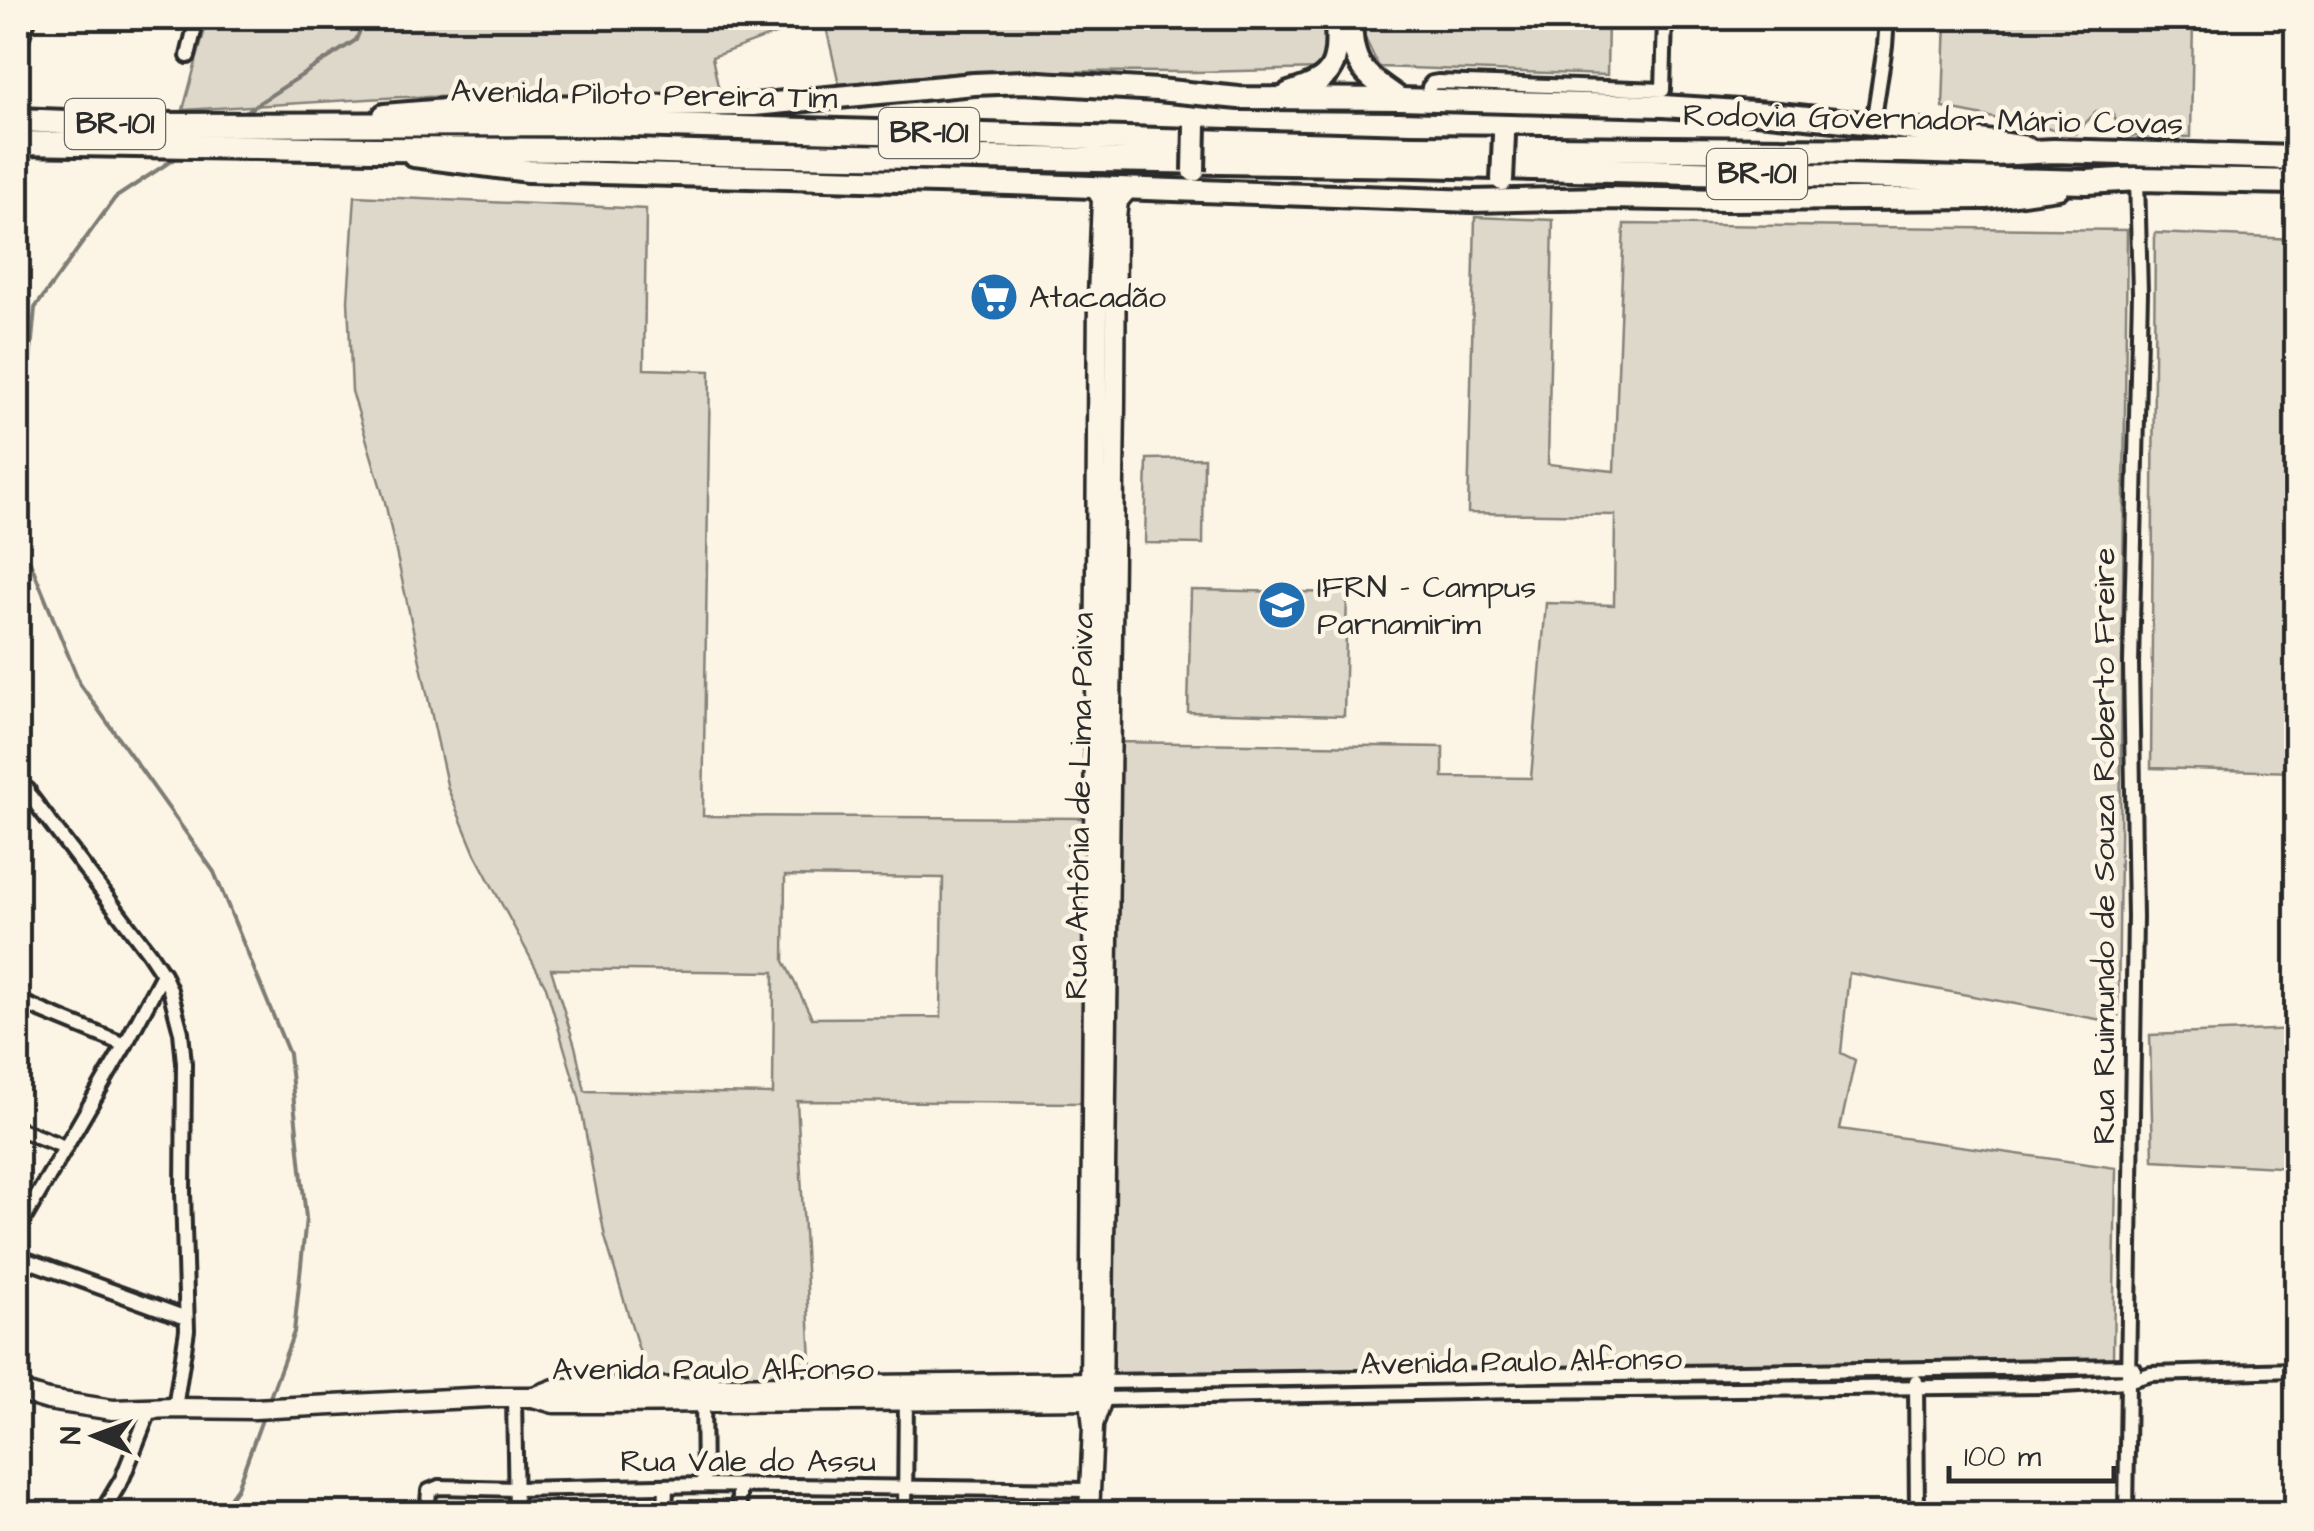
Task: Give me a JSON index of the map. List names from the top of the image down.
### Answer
{
  "streets": {
    "highway": ["Avenida Piloto Pereira Tim", "Rodovia Governador Mário Covas", "BR-101"],
    "street": [
      "Rua Antônia de Lima Paiva",
      "Rua Ruimundo de Souza Roberto Freire",
      "Avenida Paulo Alfonso",
      "Rua Vale do Assu"
    ]
  },
  "crossings": [
    ["Avenida Piloto Pereira Tim", "Rodovia Governador Mário Covas"],
    ["Rodovia Governador Mário Covas", "Rua Ruimundo de Souza Roberto Freire"],
    ["Rua Antônia de Lima Paiva", "Avenida Paulo Alfonso"],
    ["Rua Antônia de Lima Paiva", "Rua Vale do Assu"],
    ["Rua Ruimundo de Souza Roberto Freire", "Avenida Paulo Alfonso"]
  ],
  "places": {
    "supermarket": ["Atacadão"],
    "school or university": ["IFRN - Campus Parnamirim"]
  },
  "scale_bar": "100 m",
  "north": "left"
}
